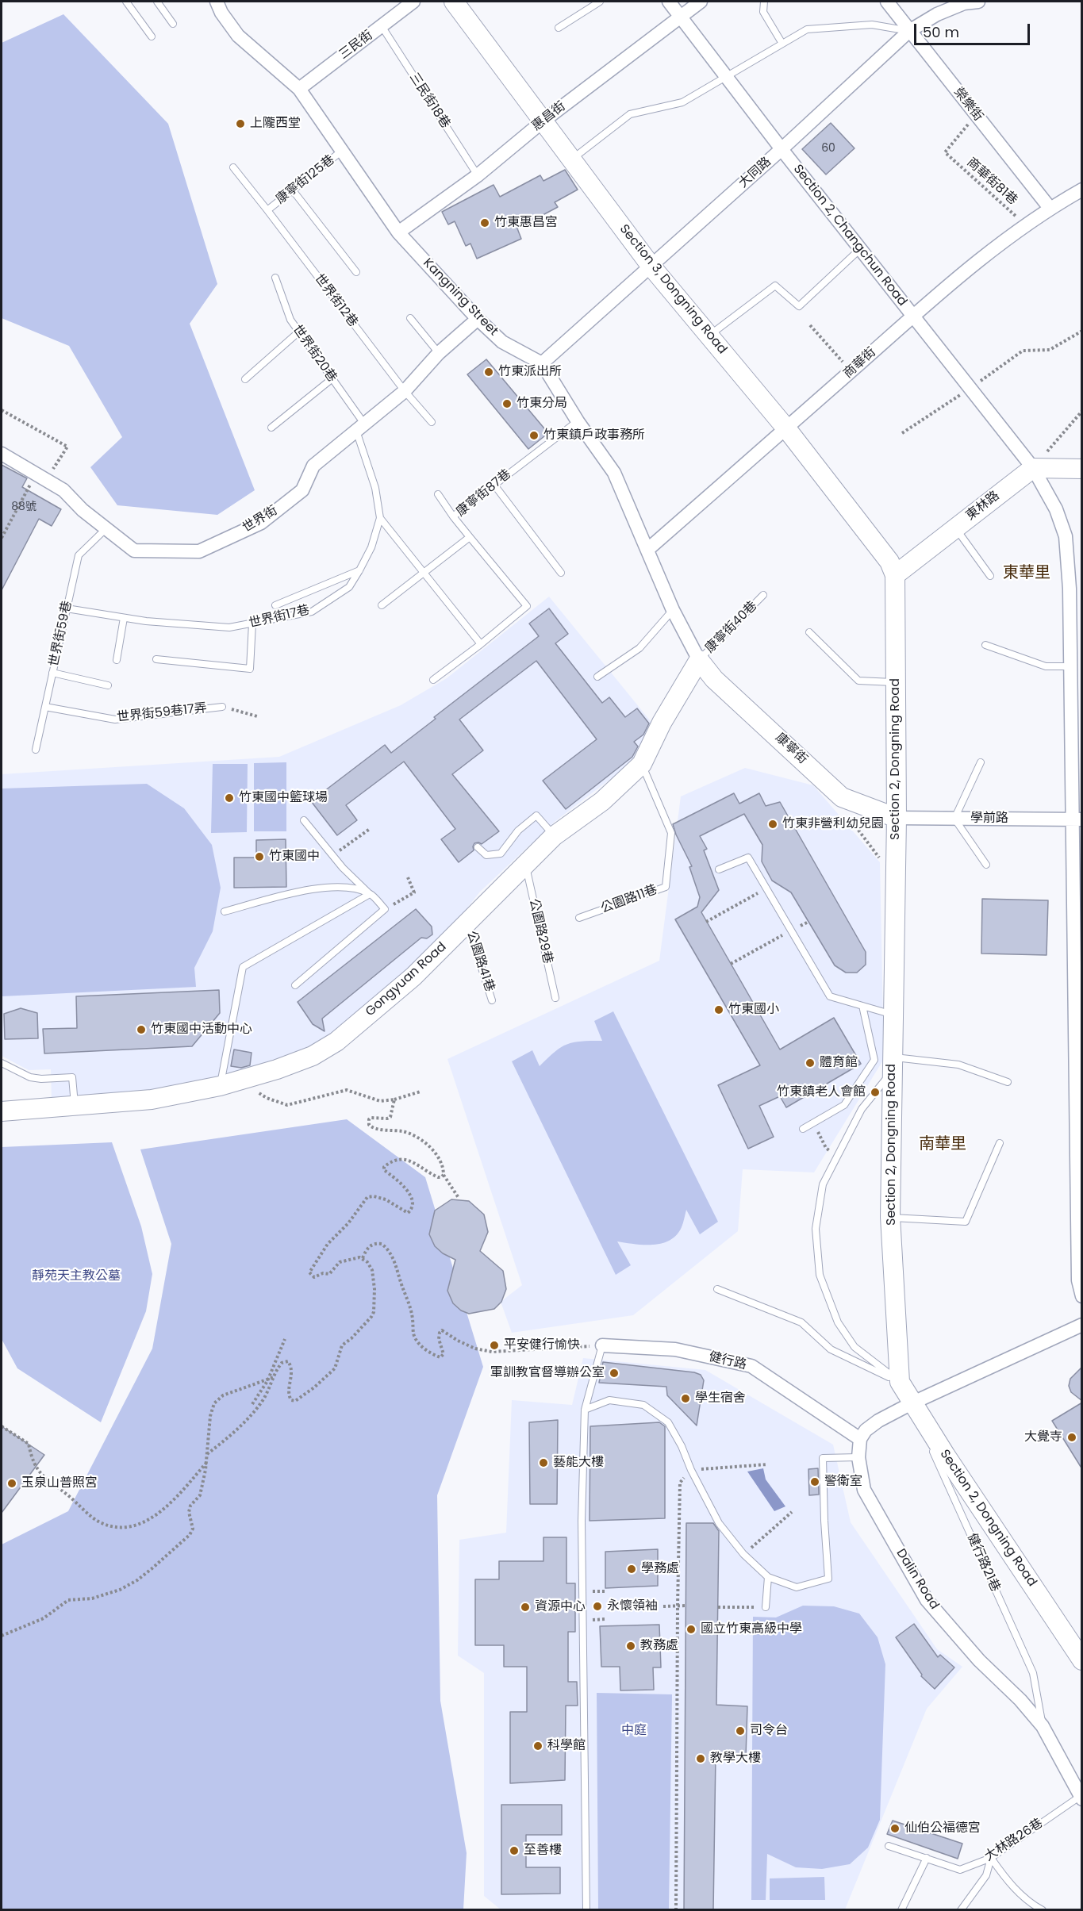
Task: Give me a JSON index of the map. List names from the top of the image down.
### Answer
{
  "streets": {
    "main road": [
      "Section 3, Dongning Road",
      "東林路",
      "康寧街",
      "Section 2, Dongning Road",
      "Gongyuan Road"
    ],
    "street": [
      "三民街",
      "榮樂街",
      "惠昌街",
      "大同路",
      "Section 2, Changchun Road",
      "Kangning Street",
      "商華街",
      "世界街",
      "學前路",
      "健行路",
      "Dalin Road"
    ],
    "lane": [
      "三民街18巷",
      "康寧街125巷",
      "世界街12巷",
      "世界街20巷",
      "康寧街87巷",
      "世界街17巷",
      "康寧街40巷",
      "世界街59巷",
      "世界街59巷17弄",
      "公園路11巷",
      "公園路29巷",
      "公園路41巷",
      "健行路21巷",
      "大林路26巷"
    ],
    "path": ["商華街81巷"]
  },
  "crossings": [
    ["三民街", "三民街18巷"],
    ["三民街", "Kangning Street"],
    ["三民街18巷", "惠昌街"],
    ["榮樂街", "大同路"],
    ["榮樂街", "商華街81巷"],
    ["榮樂街", "商華街"],
    ["惠昌街", "Section 2, Changchun Road"],
    ["惠昌街", "Section 3, Dongning Road"],
    ["惠昌街", "Kangning Street"],
    ["大同路", "Section 2, Changchun Road"],
    ["大同路", "Section 3, Dongning Road"],
    ["大同路", "Kangning Street"],
    ["康寧街125巷", "Kangning Street"],
    ["康寧街125巷", "世界街12巷"],
    ["商華街81巷", "商華街"],
    ["Section 2, Changchun Road", "商華街"],
    ["Section 2, Changchun Road", "東林路"],
    ["Section 2, Changchun Road", "學前路"],
    ["Section 3, Dongning Road", "商華街"],
    ["Section 3, Dongning Road", "東林路"],
    ["Section 3, Dongning Road", "Section 2, Dongning Road"],
    ["Kangning Street", "世界街"],
    ["世界街12巷", "世界街"],
    ["世界街20巷", "世界街"],
    ["世界街20巷", "世界街17巷"],
    ["東林路", "Section 2, Dongning Road"],
    ["世界街", "世界街17巷"],
    ["世界街", "世界街59巷"],
    ["世界街17巷", "世界街59巷"],
    ["康寧街40巷", "康寧街"],
    ["康寧街40巷", "Gongyuan Road"],
    ["世界街59巷", "世界街59巷17弄"],
    ["康寧街", "Section 2, Dongning Road"],
    ["康寧街", "學前路"],
    ["康寧街", "Gongyuan Road"],
    ["Section 2, Dongning Road", "學前路"],
    ["Section 2, Dongning Road", "健行路21巷"],
    ["公園路11巷", "Gongyuan Road"],
    ["公園路29巷", "Gongyuan Road"],
    ["公園路41巷", "Gongyuan Road"],
    ["健行路", "Dalin Road"],
    ["健行路21巷", "Dalin Road"],
    ["Dalin Road", "大林路26巷"]
  ],
  "districts": ["東華里", "南華里"],
  "parks": ["靜苑天主教公墓", "中庭"],
  "places": [
    "上隴西堂",
    "竹東惠昌宮",
    "竹東派出所",
    "竹東分局",
    "竹東鎮戶政事務所",
    "竹東國中籃球場",
    "竹東非營利幼兒園",
    "竹東國中",
    "竹東國小",
    "竹東國中活動中心",
    "體育館",
    "竹東鎮老人會館",
    "平安健行愉快",
    "軍訓教官督導辦公室",
    "學生宿舍",
    "大覺寺",
    "藝能大樓",
    "警衛室",
    "玉泉山普照宮",
    "學務處",
    "永懷領袖",
    "資源中心",
    "國立竹東高級中學",
    "教務處",
    "司令台",
    "科學館",
    "教學大樓",
    "仙伯公福德宮",
    "至善樓"
  ],
  "house_numbers": ["60", "88號"],
  "scale_bar": "50 m"
}
